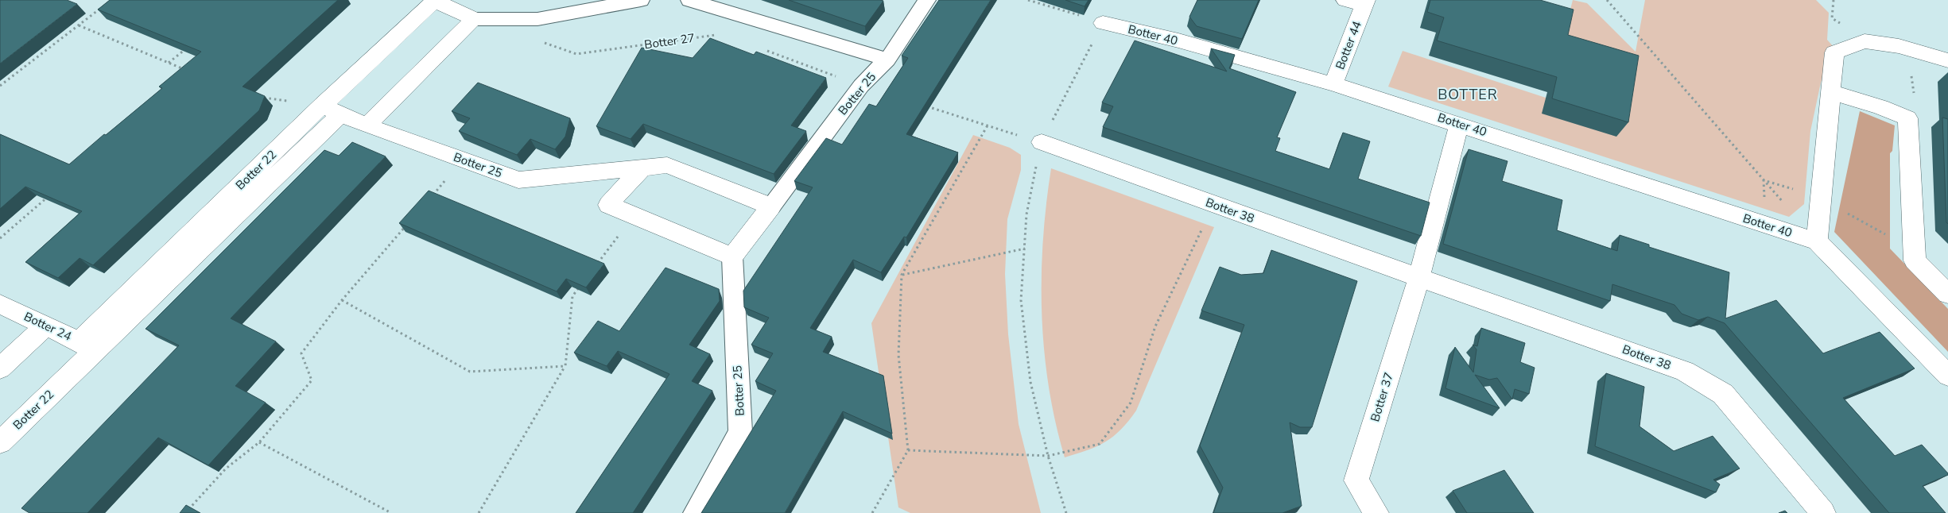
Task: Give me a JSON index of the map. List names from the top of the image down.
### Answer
{
  "streets": {
    "street": [
      "Botter 40",
      "Botter 44",
      "Botter 25",
      "Botter 22",
      "Botter 38",
      "Botter 24",
      "Botter 37"
    ],
    "path": ["Botter 27"]
  },
  "crossings": [
    ["Botter 40", "Botter 44"],
    ["Botter 25", "Botter 22"],
    ["Botter 22", "Botter 24"],
    ["Botter 38", "Botter 37"]
  ],
  "districts": ["BOTTER"]
}
